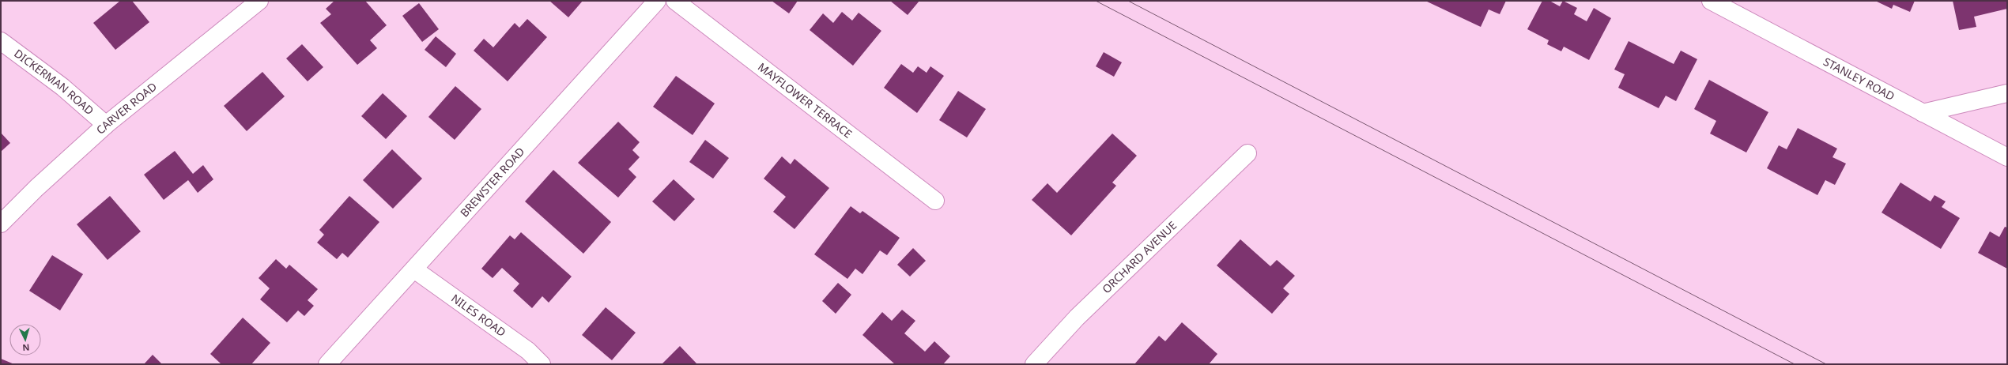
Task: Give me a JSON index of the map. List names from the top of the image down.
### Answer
{
  "streets": {
    "street": [
      "STANLEY ROAD",
      "DICKERMAN ROAD",
      "MAYFLOWER TERRACE",
      "CARVER ROAD",
      "BREWSTER ROAD",
      "ORCHARD AVENUE",
      "NILES ROAD"
    ]
  },
  "crossings": [
    ["DICKERMAN ROAD", "CARVER ROAD"],
    ["BREWSTER ROAD", "NILES ROAD"]
  ],
  "north": "bottom"
}
